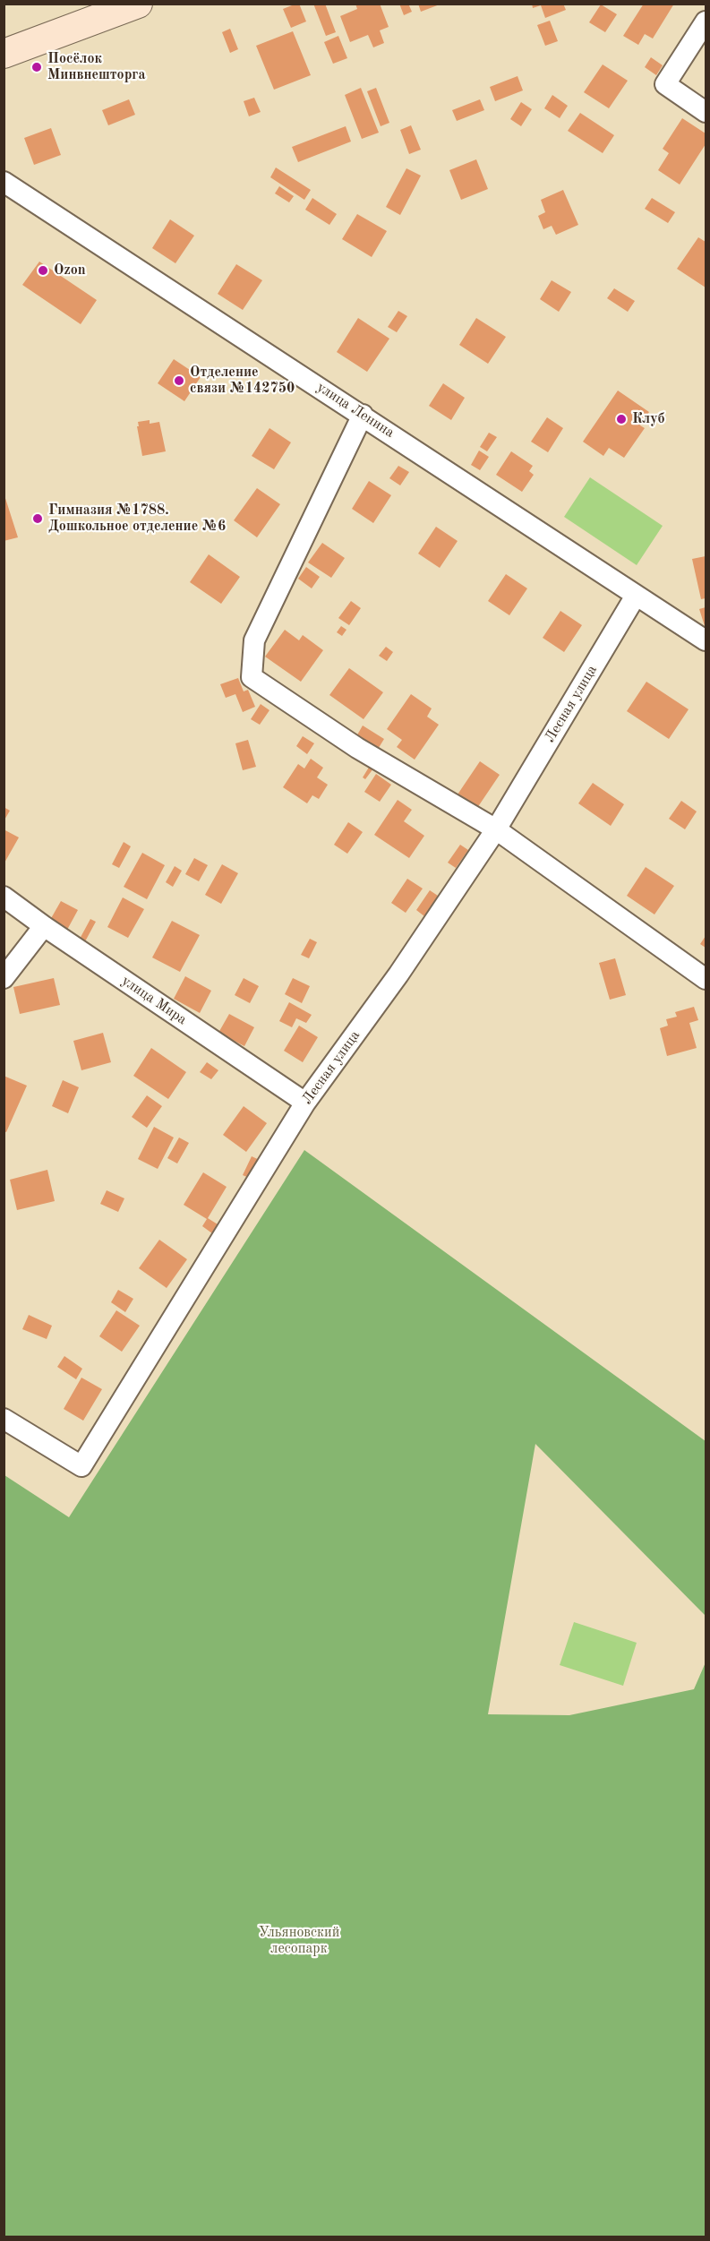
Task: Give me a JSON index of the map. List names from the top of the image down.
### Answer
{
  "streets": {
    "street": ["улица Ленина", "Лесная улица", "улица Мира"]
  },
  "crossings": [
    ["улица Ленина", "Лесная улица"],
    ["Лесная улица", "улица Мира"]
  ],
  "parks": ["Ульяновский лесопарк"],
  "places": [
    "Посёлок Минвнешторга",
    "Ozon",
    "Отделение связи №142750",
    "Клуб",
    "Гимназия №1788. Дошкольное отделение №6"
  ]
}
